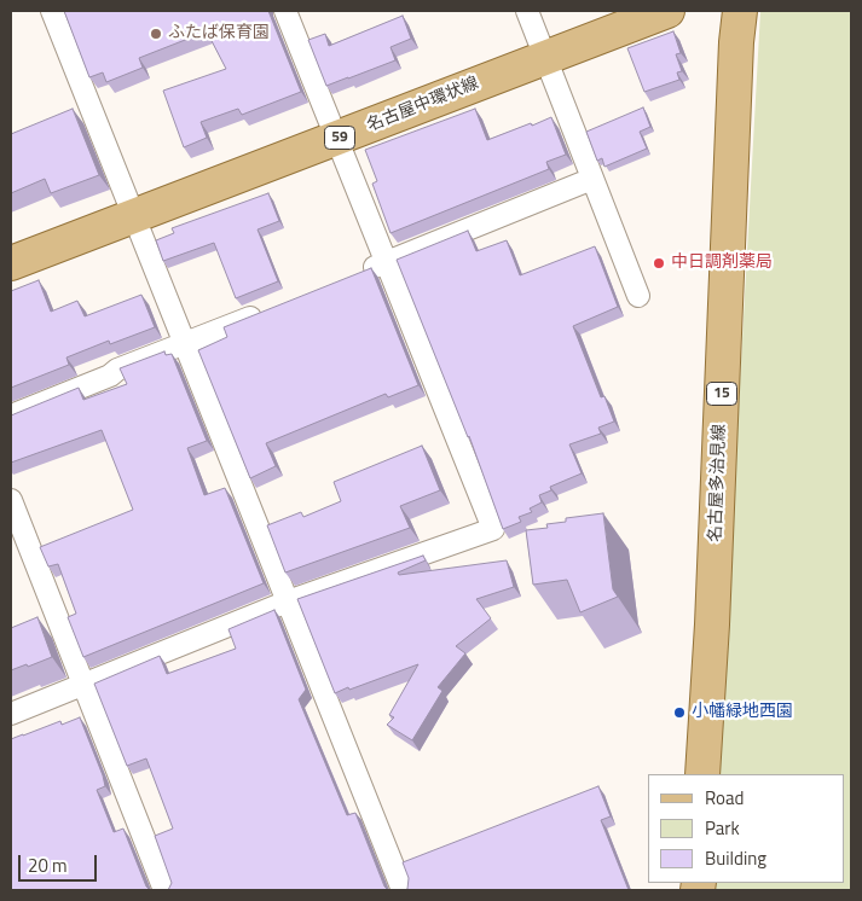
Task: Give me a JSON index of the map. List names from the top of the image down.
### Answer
{
  "streets": {
    "main road": [
      "名古屋中環状線",
      "59",
      "15",
      "名古屋多治見線"
    ]
  },
  "places": ["ふたば保育園", "中日調剤薬局", "小幡緑地西園"],
  "legend": ["Road", "Park", "Building"],
  "scale_bar": "20 m"
}
